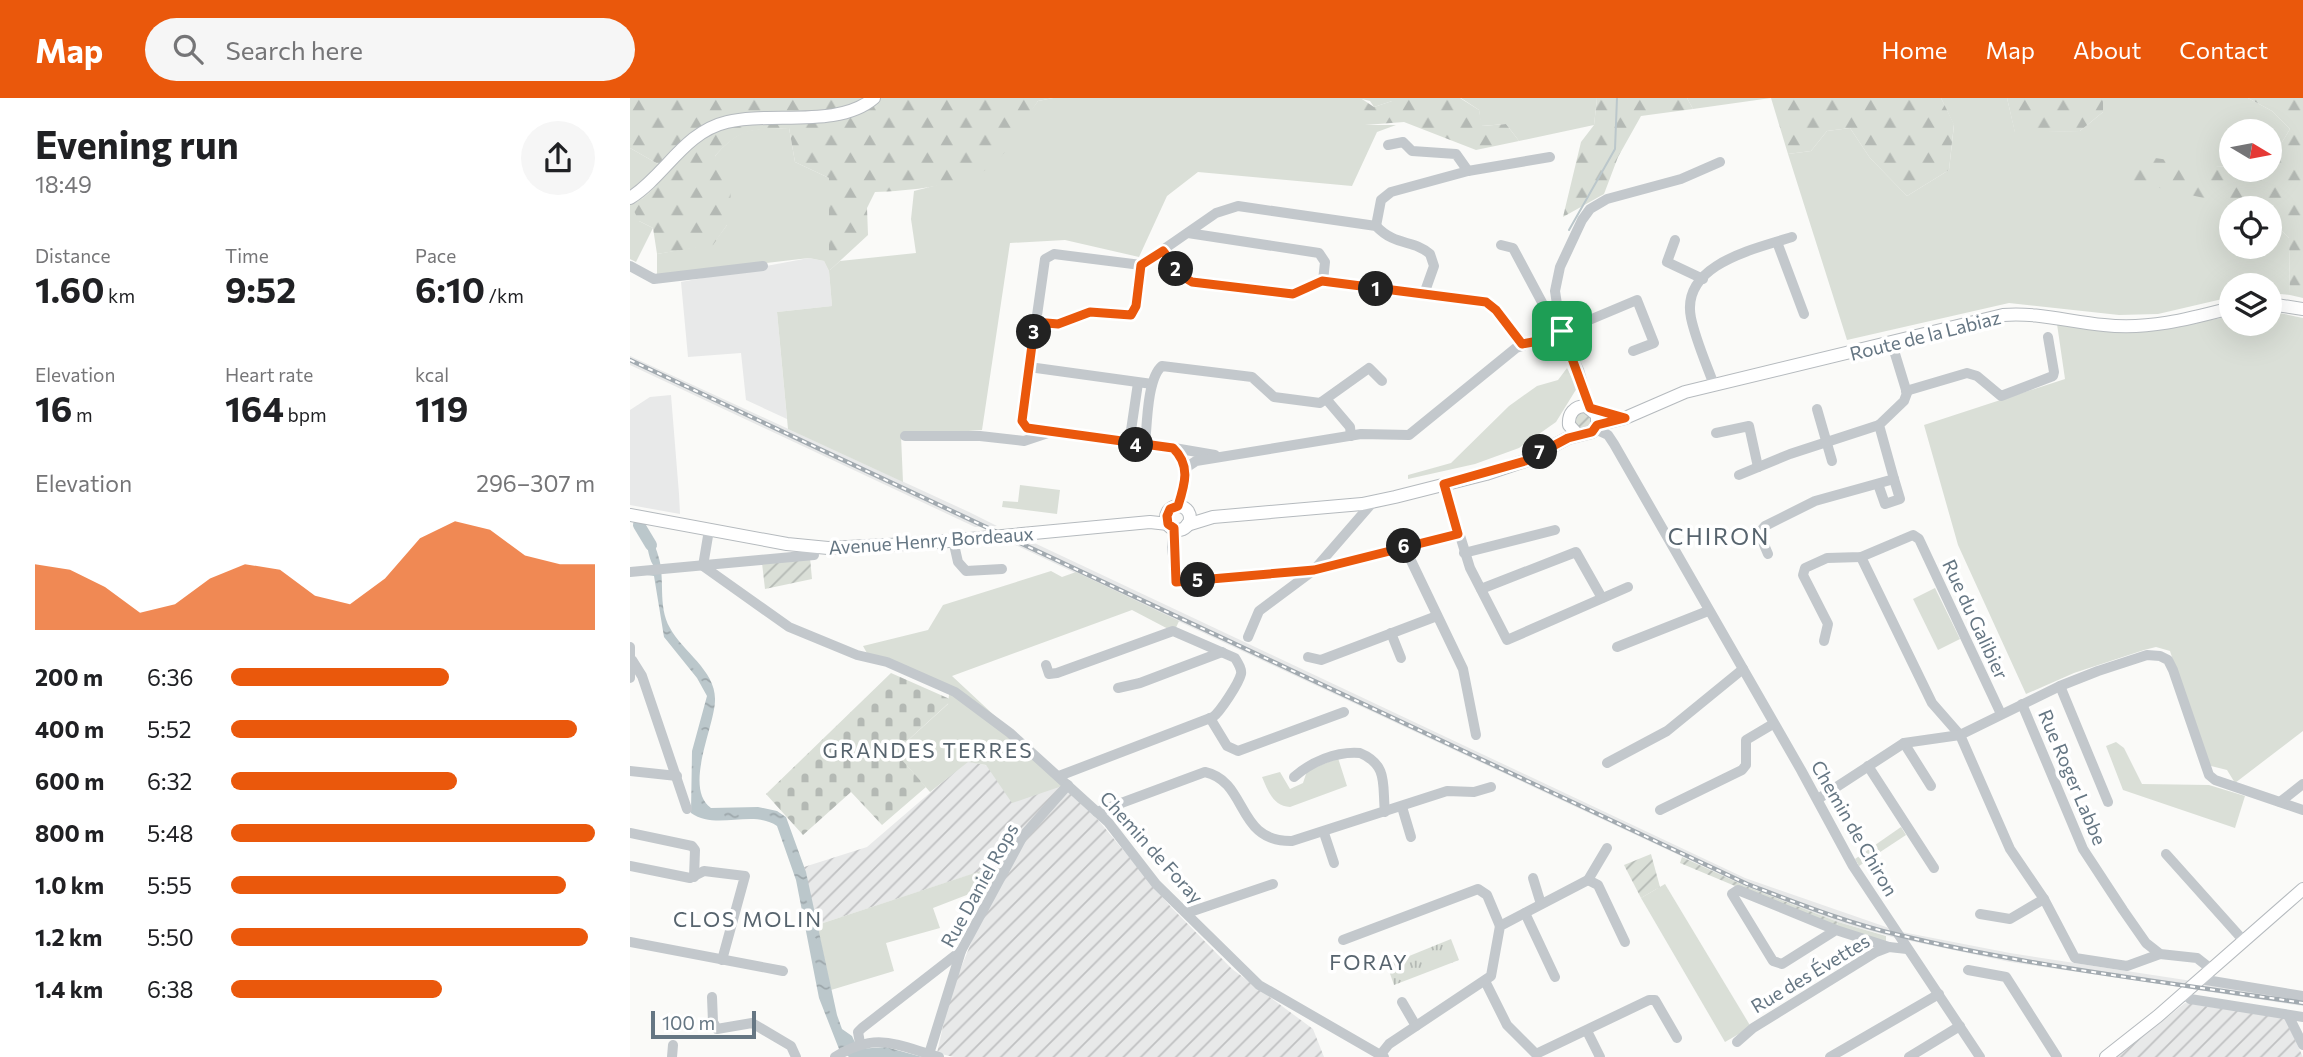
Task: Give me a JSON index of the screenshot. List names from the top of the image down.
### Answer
{
  "streets": {
    "main road": ["Route de la Labiaz", "Avenue Henry Bordeaux"],
    "street": [
      "Rue du Galibier",
      "Rue Roger Labbe",
      "Chemin de Chiron",
      "Chemin de Foray",
      "Rue Daniel Rops",
      "Rue des Évettes"
    ]
  },
  "crossings": [
    ["Avenue Henry Bordeaux", "Chemin de Foray"],
    ["Chemin de Chiron", "Rue des Évettes"],
    ["Chemin de Foray", "Rue Daniel Rops"]
  ],
  "districts": [
    "CHIRON",
    "GRANDES TERRES",
    "CLOS MOLIN",
    "FORAY"
  ],
  "scale_bar": "100 m",
  "north": "right",
  "page": {
    "header": "Map",
    "search": "Search here",
    "nav": [
      "Home",
      "Map",
      "About",
      "Contact"
    ],
    "heading": ["Evening run", "18:49"],
    "stats": [
      ["Distance", "1.60 km"],
      ["Time", "9:52"],
      ["Pace", "6:10 /km"],
      ["Elevation", "16 m"],
      ["Heart rate", "164 bpm"],
      ["kcal", "119"]
    ],
    "pins": [
      "2",
      "1",
      "3",
      "4",
      "7",
      "6",
      "5"
    ],
    "chart": ["Elevation", "296–307 m"],
    "list": [
      {
        "name": "200 m",
        "note": "6:36"
      },
      {
        "name": "400 m",
        "note": "5:52"
      },
      {
        "name": "600 m",
        "note": "6:32"
      },
      {
        "name": "800 m",
        "note": "5:48"
      },
      {
        "name": "1.0 km",
        "note": "5:55"
      },
      {
        "name": "1.2 km",
        "note": "5:50"
      },
      {
        "name": "1.4 km",
        "note": "6:38"
      }
    ],
    "scale": "100 m"
  }
}
